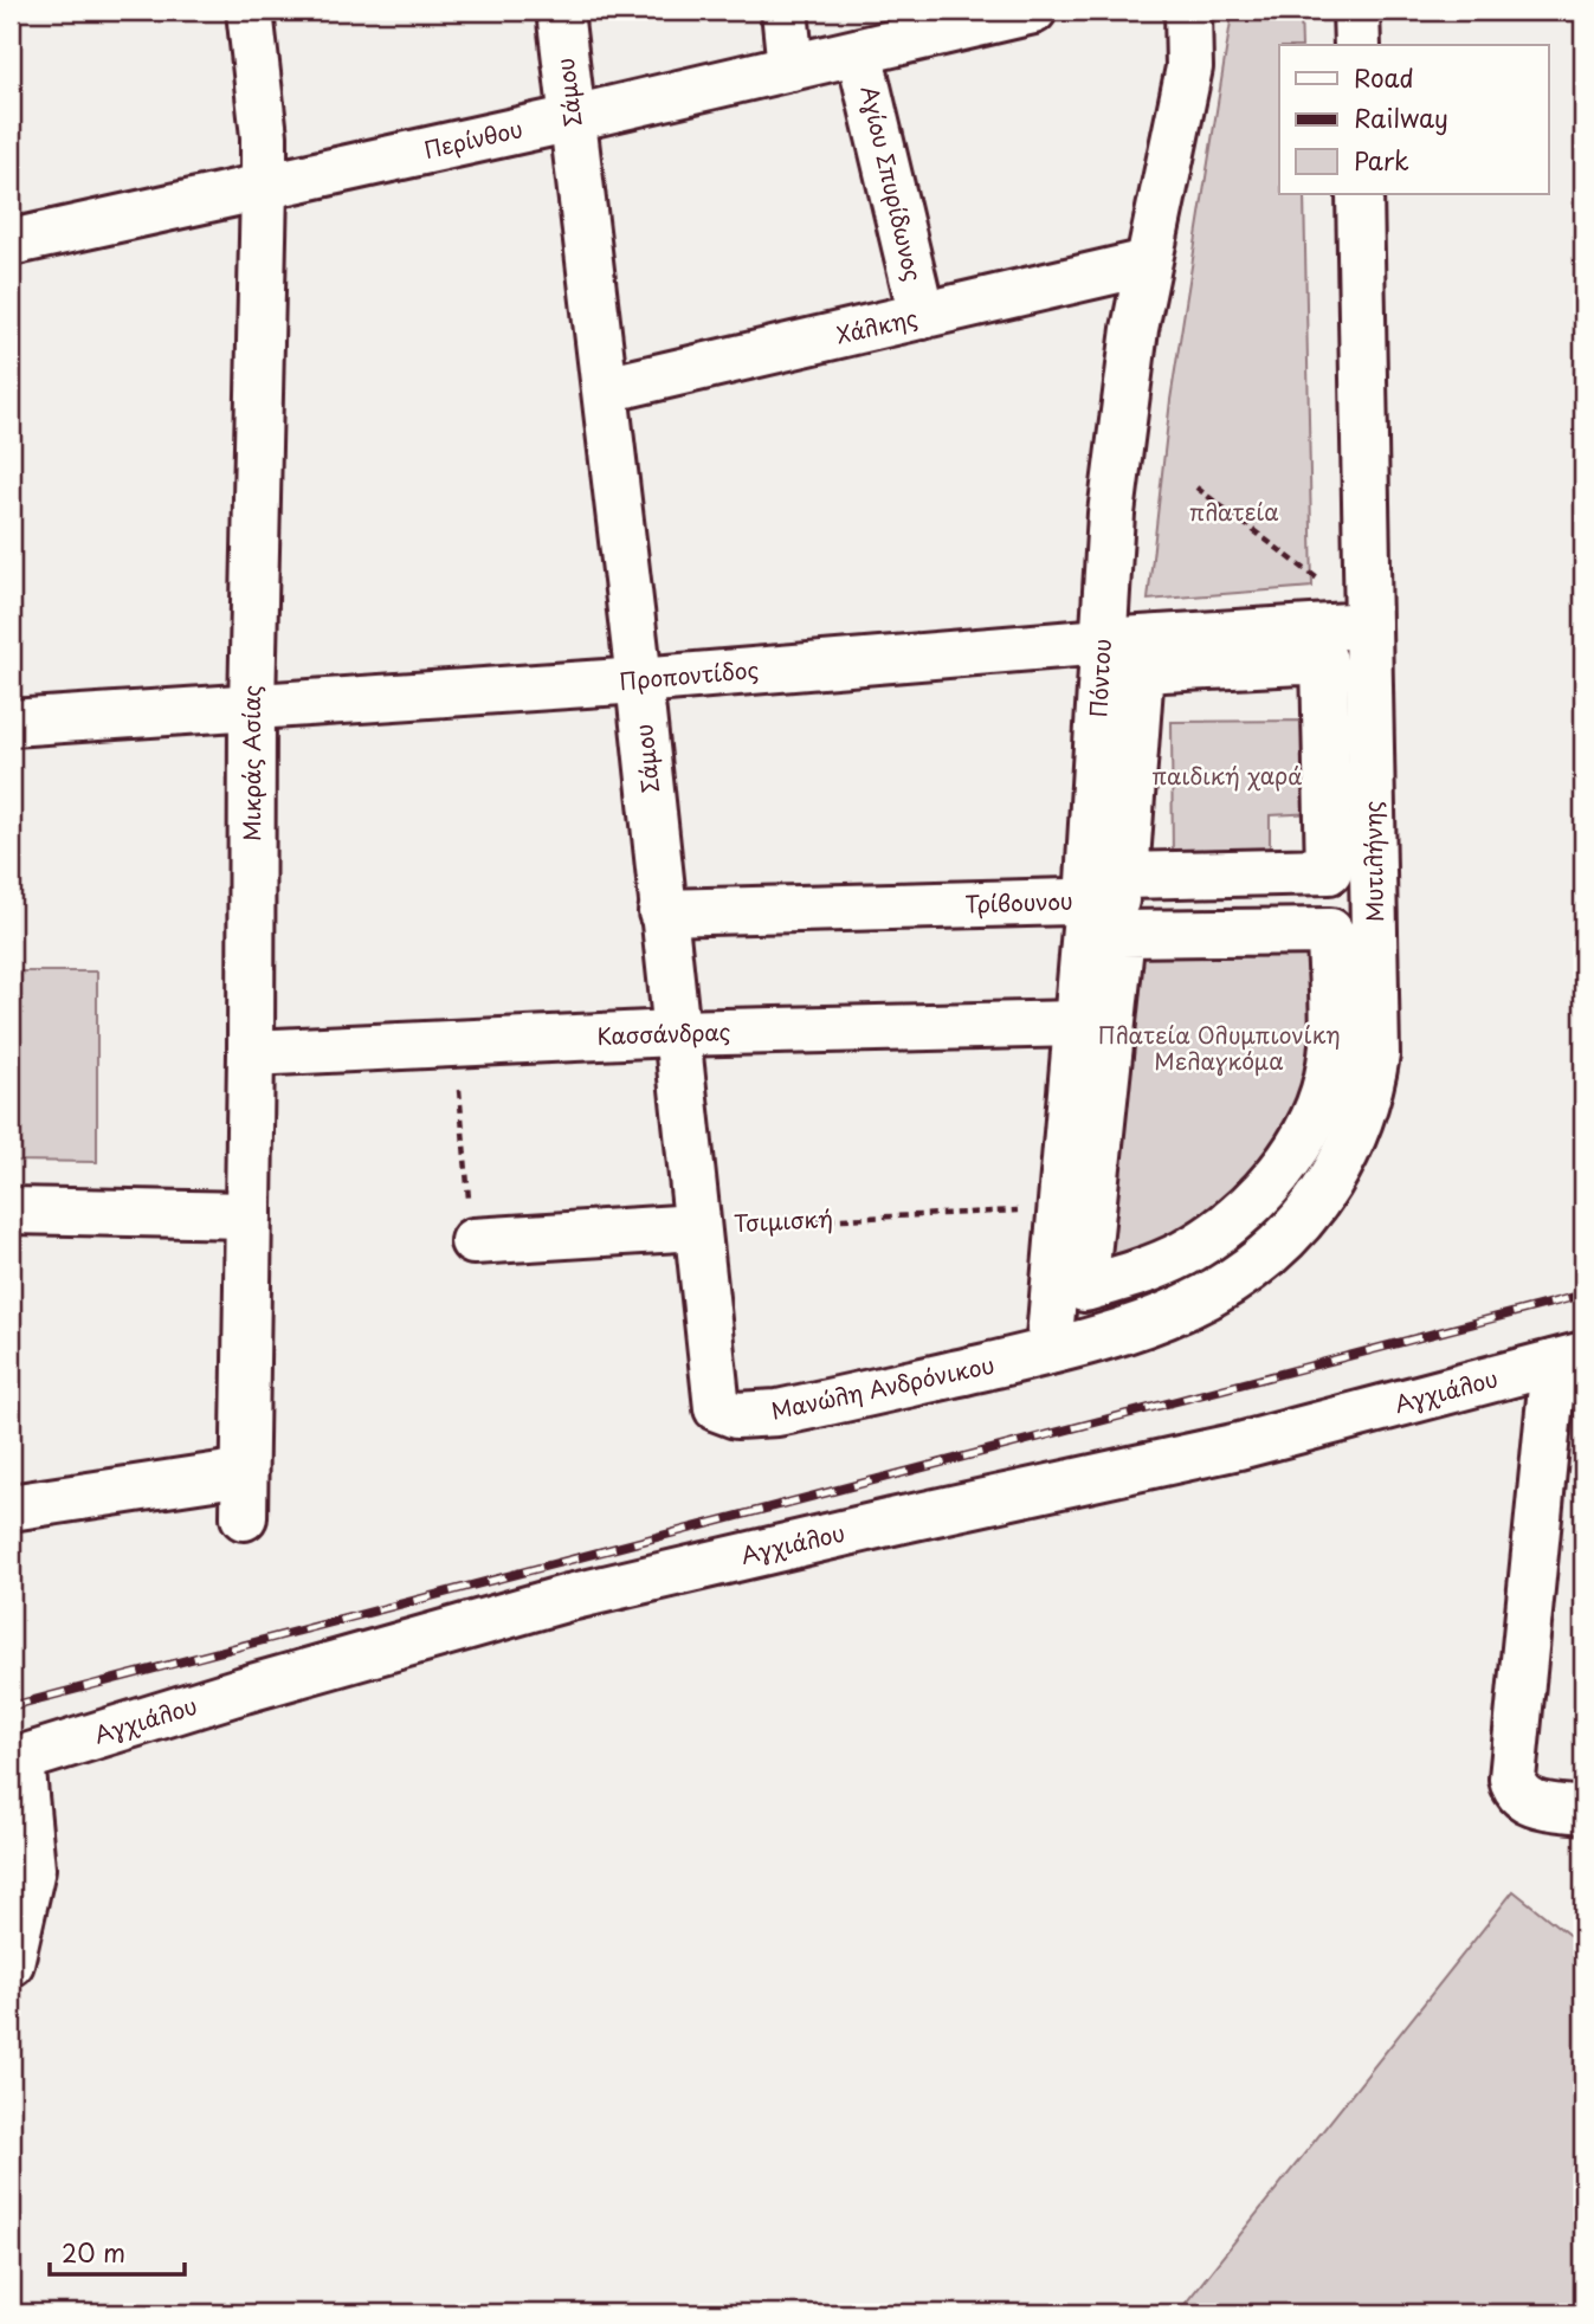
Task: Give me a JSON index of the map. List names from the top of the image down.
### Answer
{
  "streets": {
    "street": [
      "Σάμου",
      "Περίνθου",
      "Αγίου Σπυρίδωνος",
      "Χάλκης",
      "Προποντίδος",
      "Πόντου",
      "Μικράς Ασίας",
      "Μυτιλήνης",
      "Τρίβουνου",
      "Κασσάνδρας",
      "Μανώλη Ανδρόνικου",
      "Αγχιάλου"
    ],
    "path": ["Τσιμισκή"]
  },
  "crossings": [
    ["Σάμου", "Περίνθου"],
    ["Σάμου", "Χάλκης"],
    ["Σάμου", "Προποντίδος"],
    ["Σάμου", "Τρίβουνου"],
    ["Σάμου", "Κασσάνδρας"],
    ["Σάμου", "Τσιμισκή"],
    ["Σάμου", "Μανώλη Ανδρόνικου"],
    ["Περίνθου", "Αγίου Σπυρίδωνος"],
    ["Περίνθου", "Μικράς Ασίας"],
    ["Αγίου Σπυρίδωνος", "Χάλκης"],
    ["Χάλκης", "Πόντου"],
    ["Προποντίδος", "Πόντου"],
    ["Προποντίδος", "Μικράς Ασίας"],
    ["Προποντίδος", "Μυτιλήνης"],
    ["Πόντου", "Μυτιλήνης"],
    ["Πόντου", "Τρίβουνου"],
    ["Πόντου", "Κασσάνδρας"],
    ["Πόντου", "Τσιμισκή"],
    ["Πόντου", "Μανώλη Ανδρόνικου"],
    ["Μικράς Ασίας", "Κασσάνδρας"],
    ["Μυτιλήνης", "Τρίβουνου"],
    ["Μυτιλήνης", "Μανώλη Ανδρόνικου"]
  ],
  "parks": ["πλατεία", "παιδική χαρά", "Πλατεία Ολυμπιονίκη Μελαγκόμα"],
  "legend": ["Road", "Railway", "Park"],
  "scale_bar": "20 m"
}
